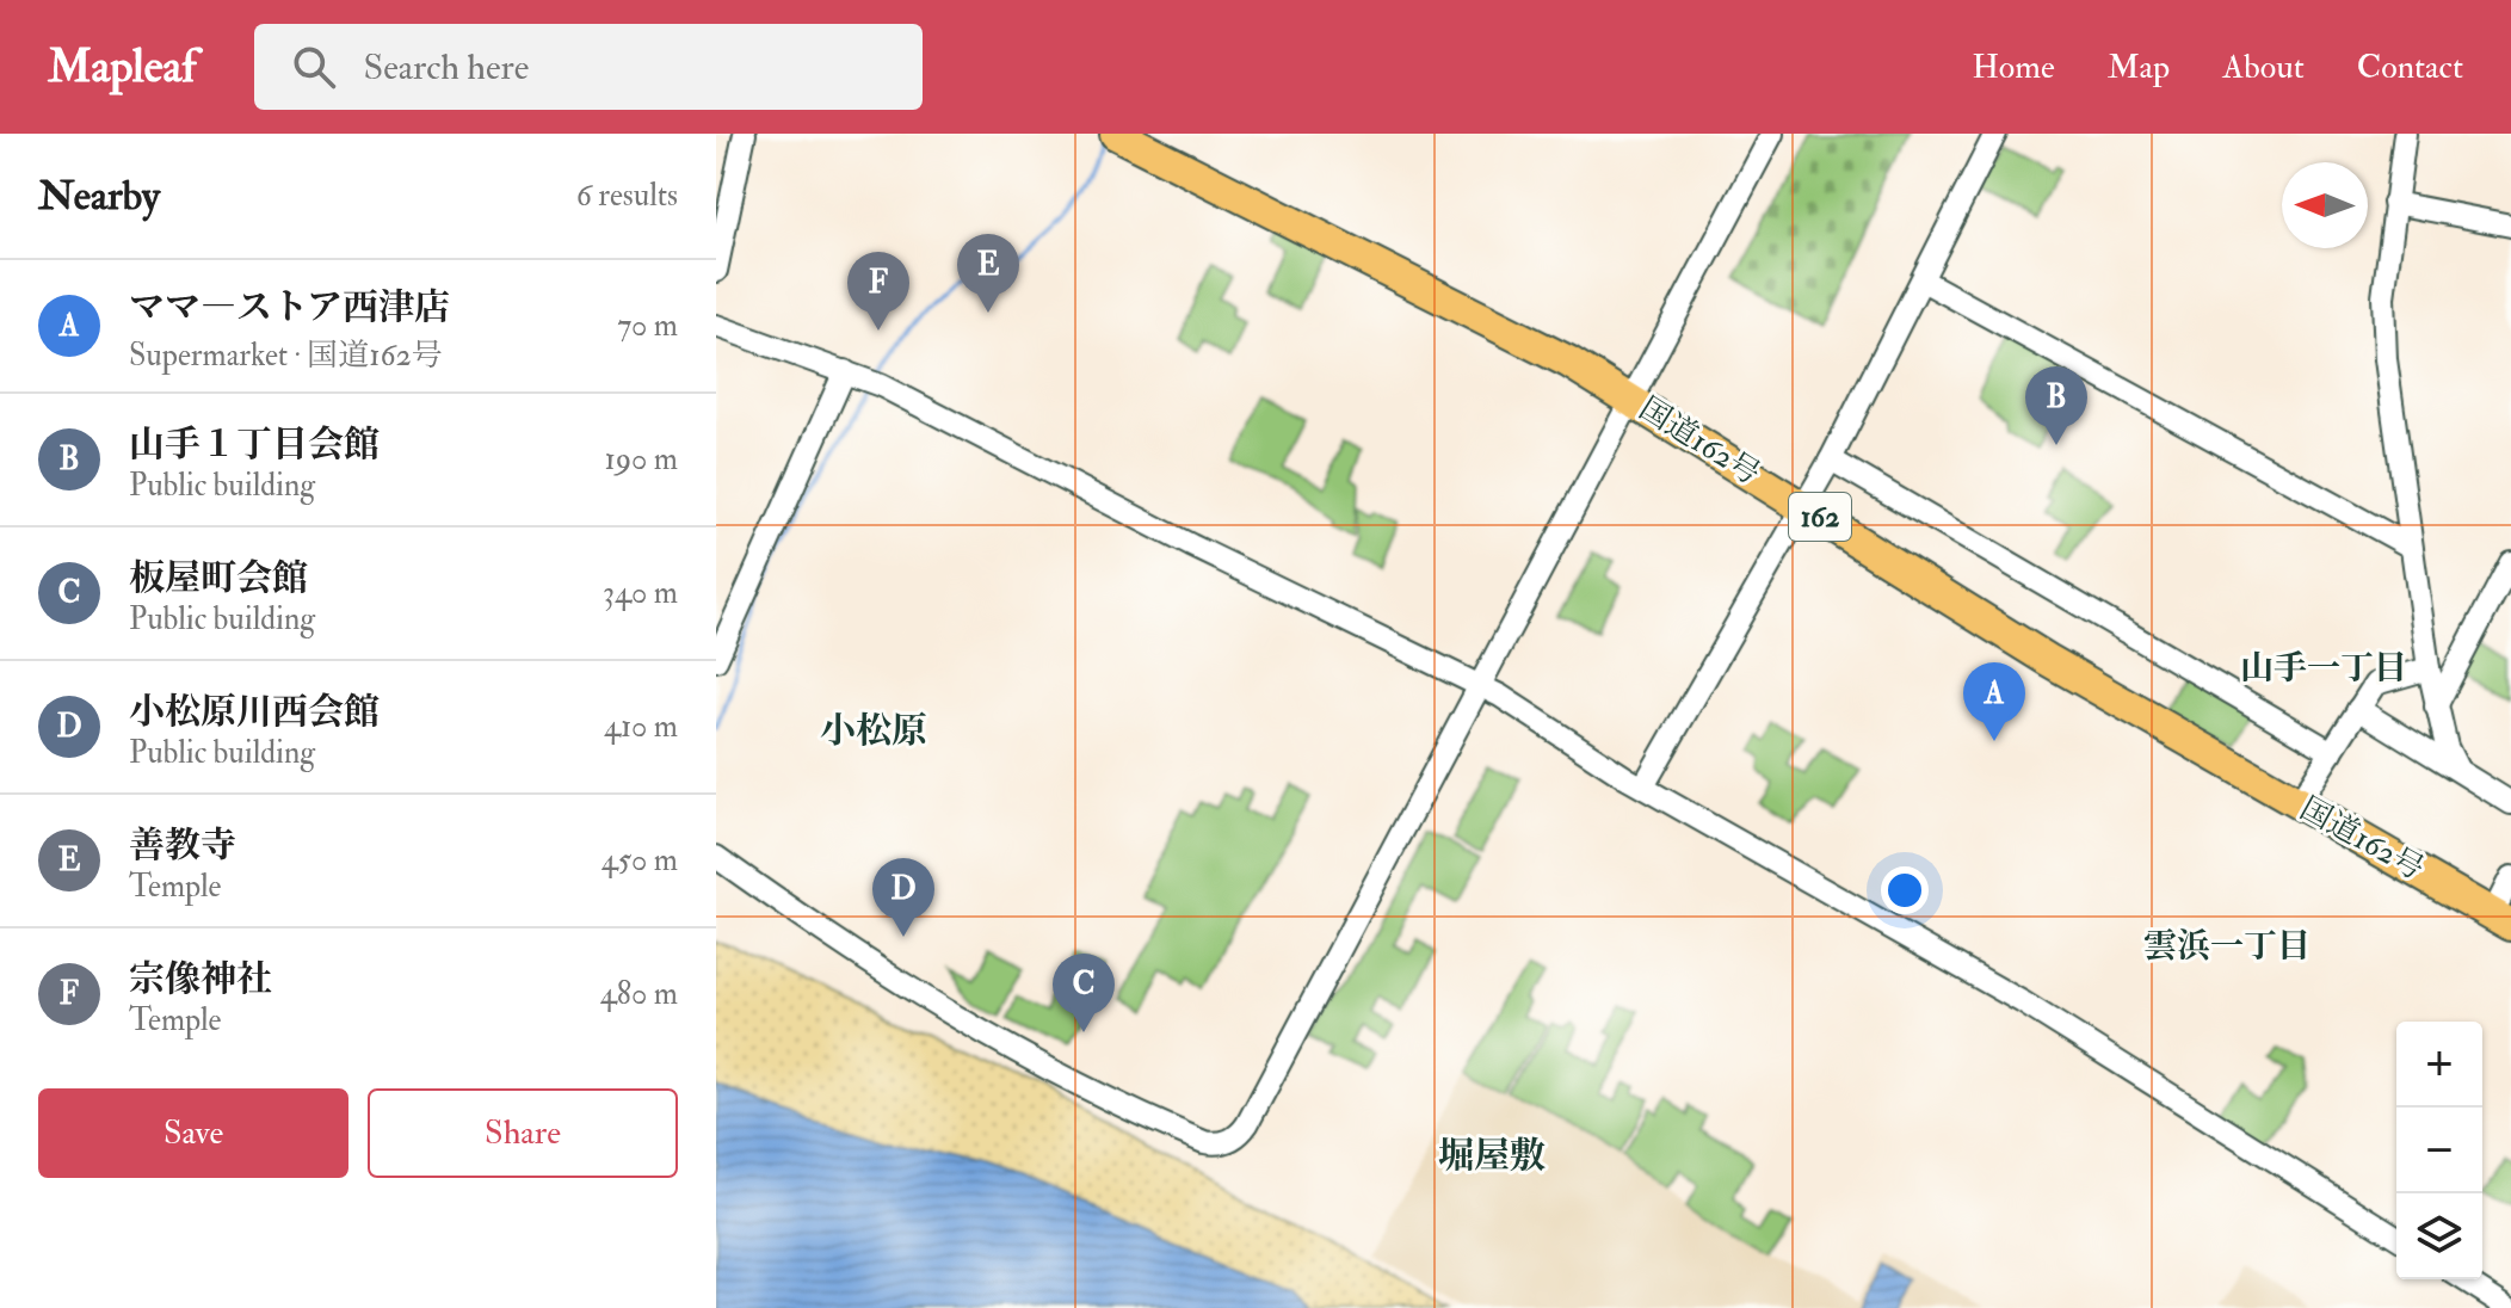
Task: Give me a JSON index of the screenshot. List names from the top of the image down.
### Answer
{
  "streets": {
    "highway": ["国道162号", "162"]
  },
  "districts": [
    "山手一丁目",
    "小松原",
    "雲浜一丁目",
    "堀屋敷"
  ],
  "north": "left",
  "page": {
    "header": "Mapleaf",
    "search": "Search here",
    "nav": [
      "Home",
      "Map",
      "About",
      "Contact"
    ],
    "heading": ["Nearby", "6 results"],
    "pins": [
      "E",
      "F",
      "B",
      "A",
      "D",
      "C"
    ],
    "list": [
      {
        "mark": "A",
        "name": "ママ―ストア西津店",
        "note": "Supermarket · 国道162号",
        "value": "70 m"
      },
      {
        "mark": "B",
        "name": "山手１丁目会館",
        "note": "Public building",
        "value": "190 m"
      },
      {
        "mark": "C",
        "name": "板屋町会館",
        "note": "Public building",
        "value": "340 m"
      },
      {
        "mark": "D",
        "name": "小松原川西会館",
        "note": "Public building",
        "value": "410 m"
      },
      {
        "mark": "E",
        "name": "善教寺",
        "note": "Temple",
        "value": "450 m"
      },
      {
        "mark": "F",
        "name": "宗像神社",
        "note": "Temple",
        "value": "480 m"
      }
    ],
    "map_buttons": ["+", "−"],
    "buttons": ["Save", "Share"]
  }
}
